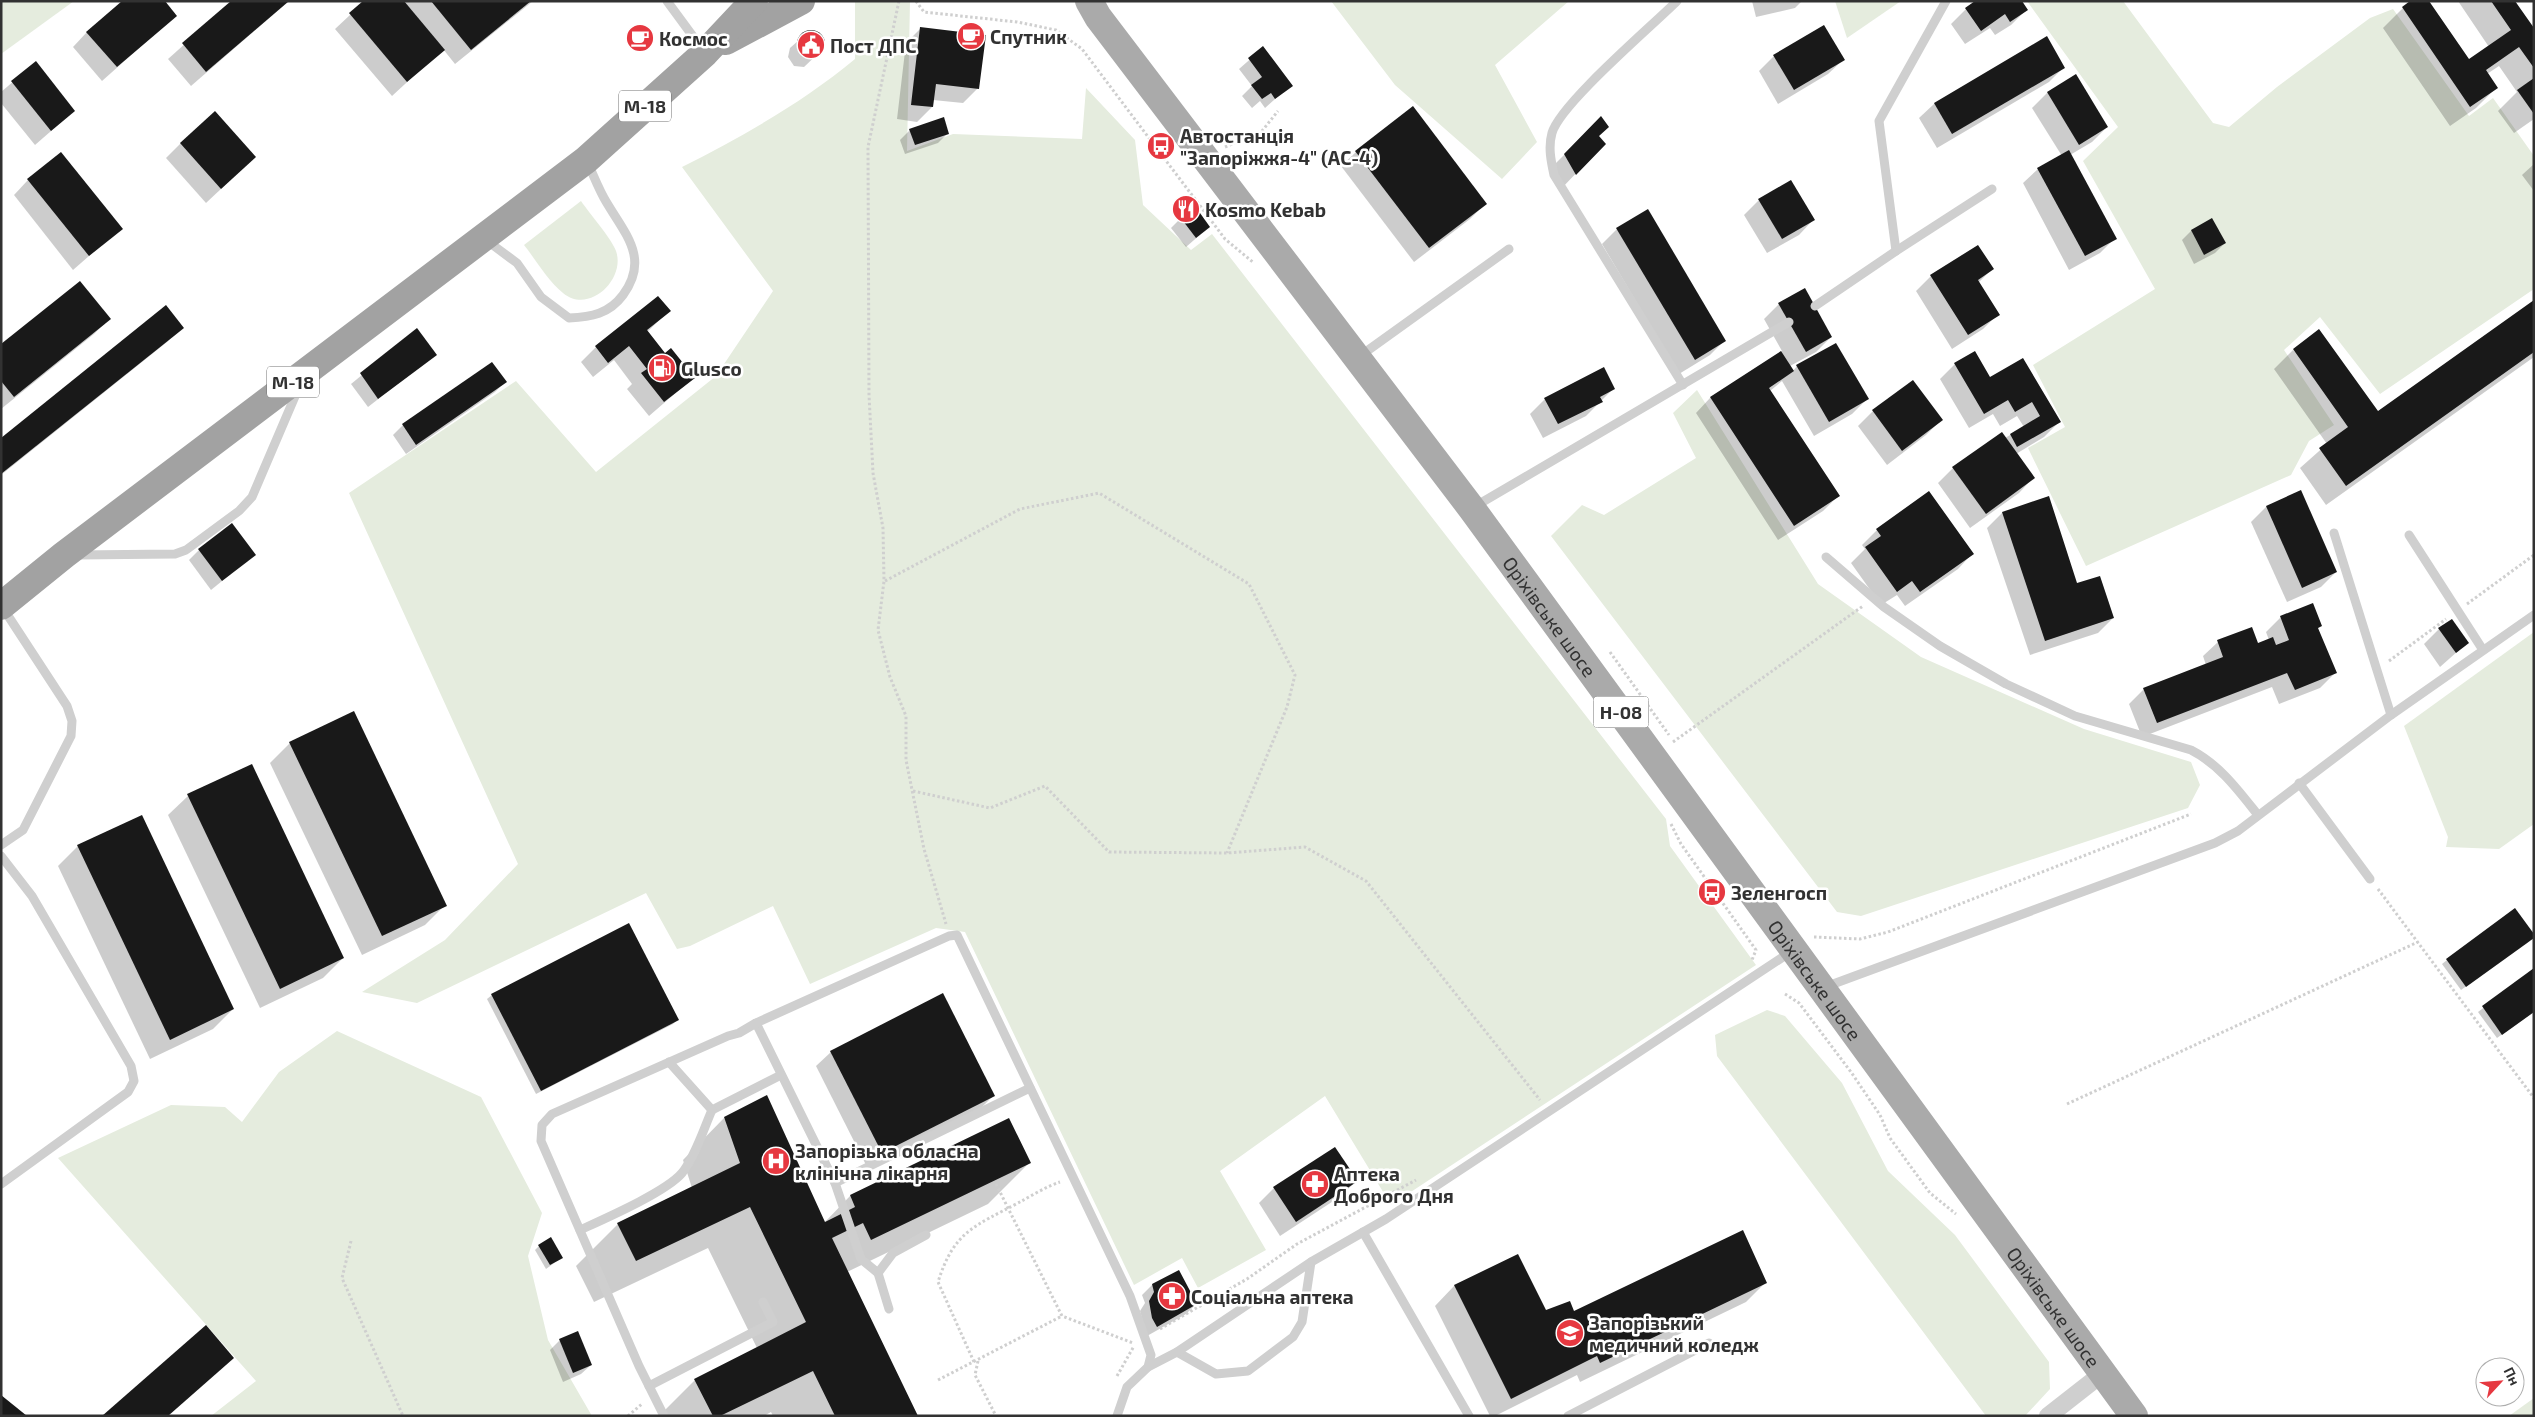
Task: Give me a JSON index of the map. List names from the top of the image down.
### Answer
{
  "streets": {
    "highway": ["М-18"],
    "main road": ["Оріхівське шосе", "Н-08"]
  },
  "places": {
    "cafe": ["Спутник", "Космос"],
    "public building": ["Пост ДПС"],
    "bus stop": ["Автостанція \"Запоріжжя-4\" (АС-4)", "Зеленгосп"],
    "restaurant": ["Kosmo Kebab"],
    "fuel station": ["Glusco"],
    "hospital": ["Запорізька обласна клінічна лікарня"],
    "pharmacy": ["Аптека Доброго Дня", "Соціальна аптека"],
    "school or university": ["Запорізький медичний коледж"]
  },
  "north": "top right"
}
